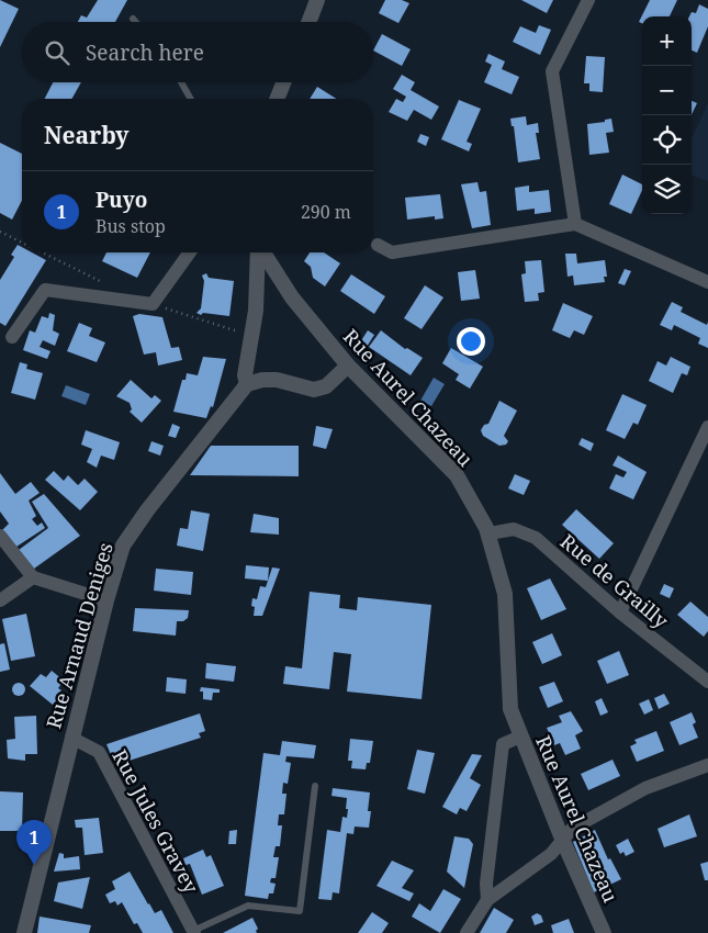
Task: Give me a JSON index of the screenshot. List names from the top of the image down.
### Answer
{
  "streets": {
    "street": [
      "Rue Aurel Chazeau",
      "Rue de Grailly",
      "Rue Arnaud Deniges",
      "Rue Jules Gravey"
    ]
  },
  "crossings": [
    ["Rue Aurel Chazeau", "Rue de Grailly"],
    ["Rue Arnaud Deniges", "Rue Jules Gravey"]
  ],
  "page": {
    "map_buttons": ["+", "−"],
    "search": "Search here",
    "heading": "Nearby",
    "list": [
      {
        "mark": "1",
        "name": "Puyo",
        "note": "Bus stop",
        "value": "290 m"
      }
    ],
    "pins": "1"
  }
}
